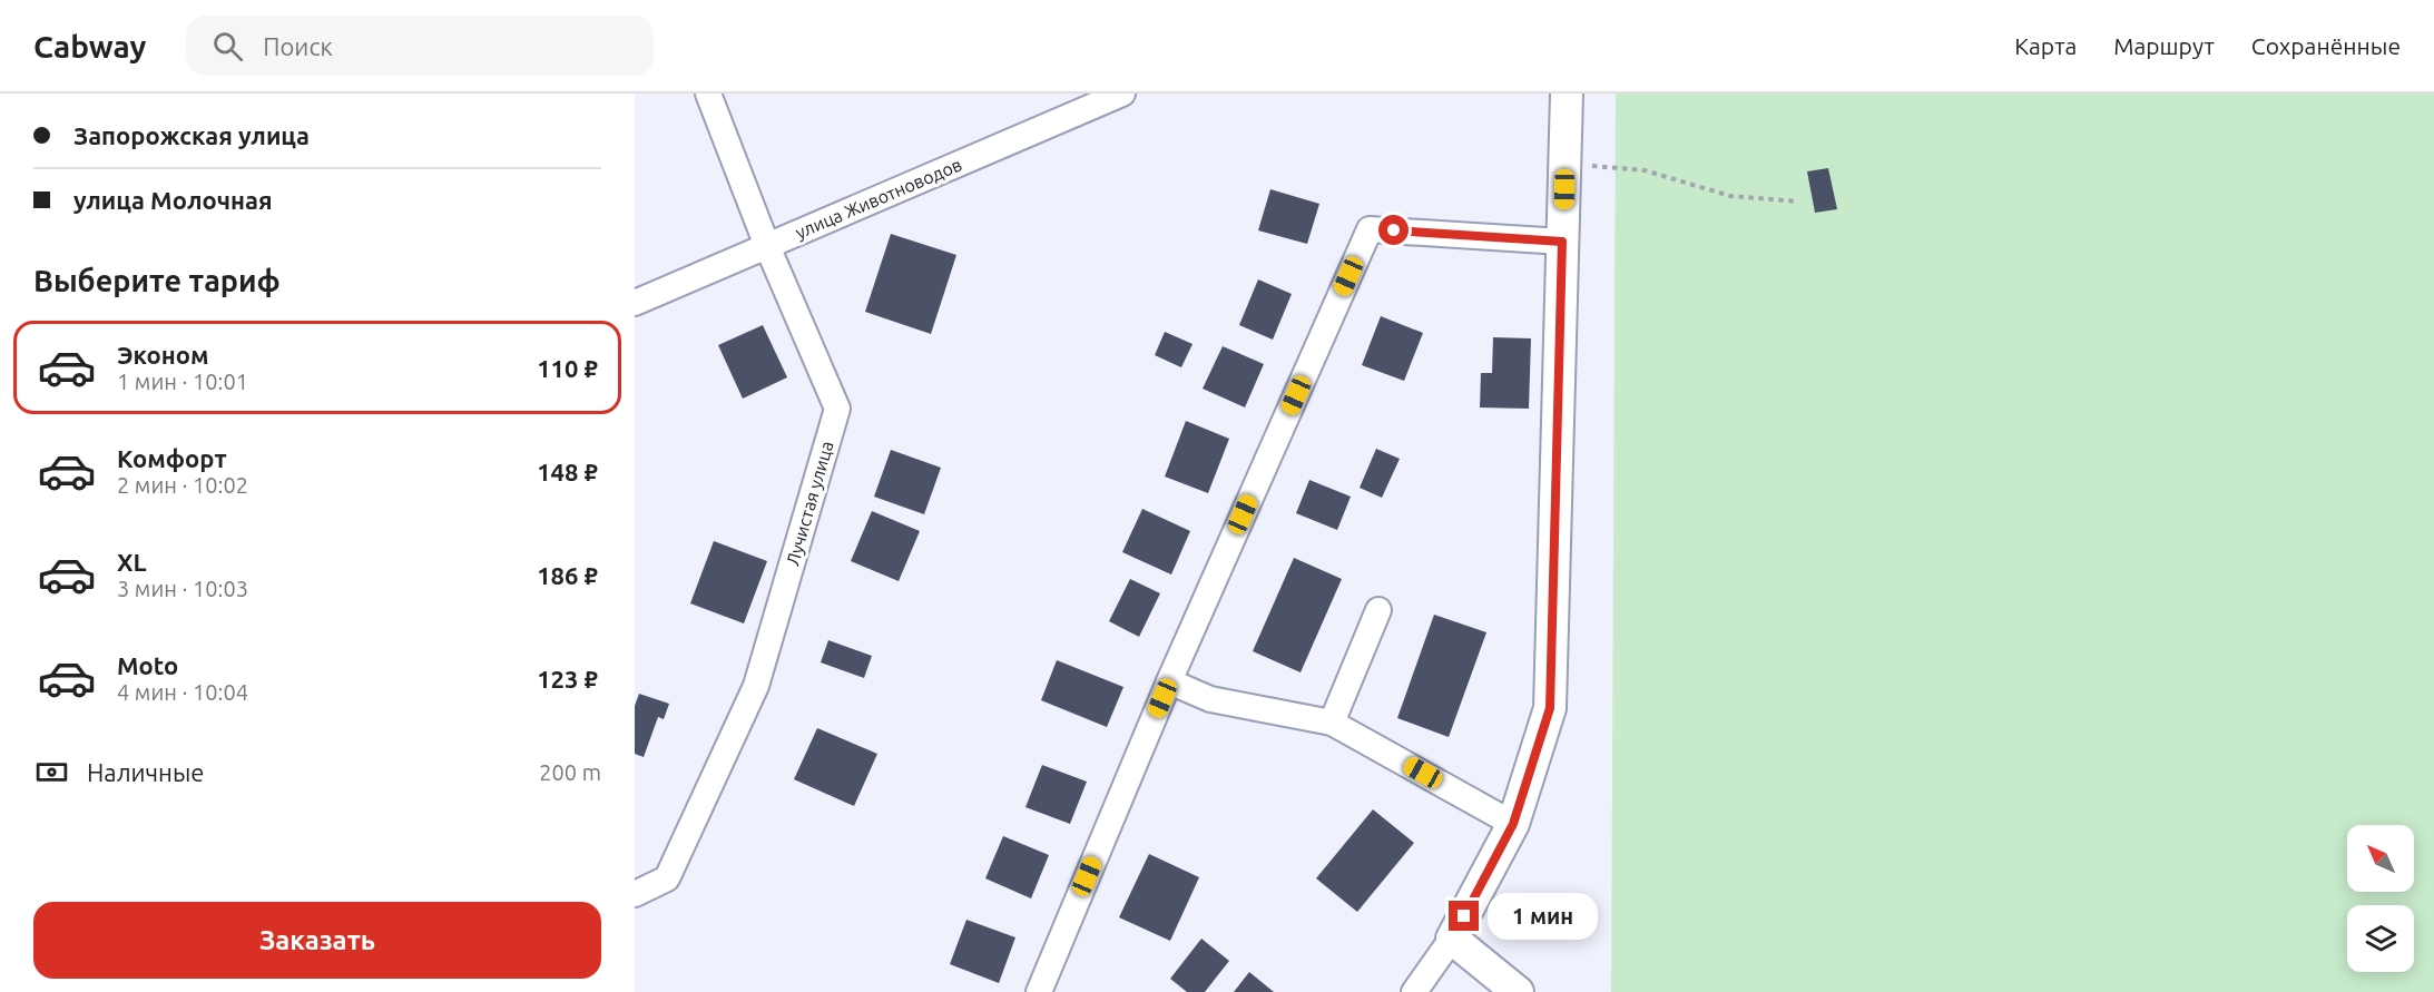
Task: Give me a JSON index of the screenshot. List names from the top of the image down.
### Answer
{
  "streets": {
    "street": ["улица Животноводов", "Лучистая улица"]
  },
  "crossings": [
    ["улица Животноводов", "Лучистая улица"]
  ],
  "north": "top left",
  "page": {
    "header": "Cabway",
    "search": "Поиск",
    "nav": ["Карта", "Маршрут", "Сохранённые"],
    "banner": ["Запорожская улица", "улица Молочная"],
    "heading": "Выберите тариф",
    "list": [
      {
        "name": "Эконом",
        "note": "1 мин · 10:01",
        "value": "110 ₽"
      },
      {
        "name": "Комфорт",
        "note": "2 мин · 10:02",
        "value": "148 ₽"
      },
      {
        "name": "XL",
        "note": "3 мин · 10:03",
        "value": "186 ₽"
      },
      {
        "name": "Moto",
        "note": "4 мин · 10:04",
        "value": "123 ₽"
      }
    ],
    "pay": ["Наличные", "200 m"],
    "buttons": "Заказать",
    "bubble": "1 мин"
  }
}
